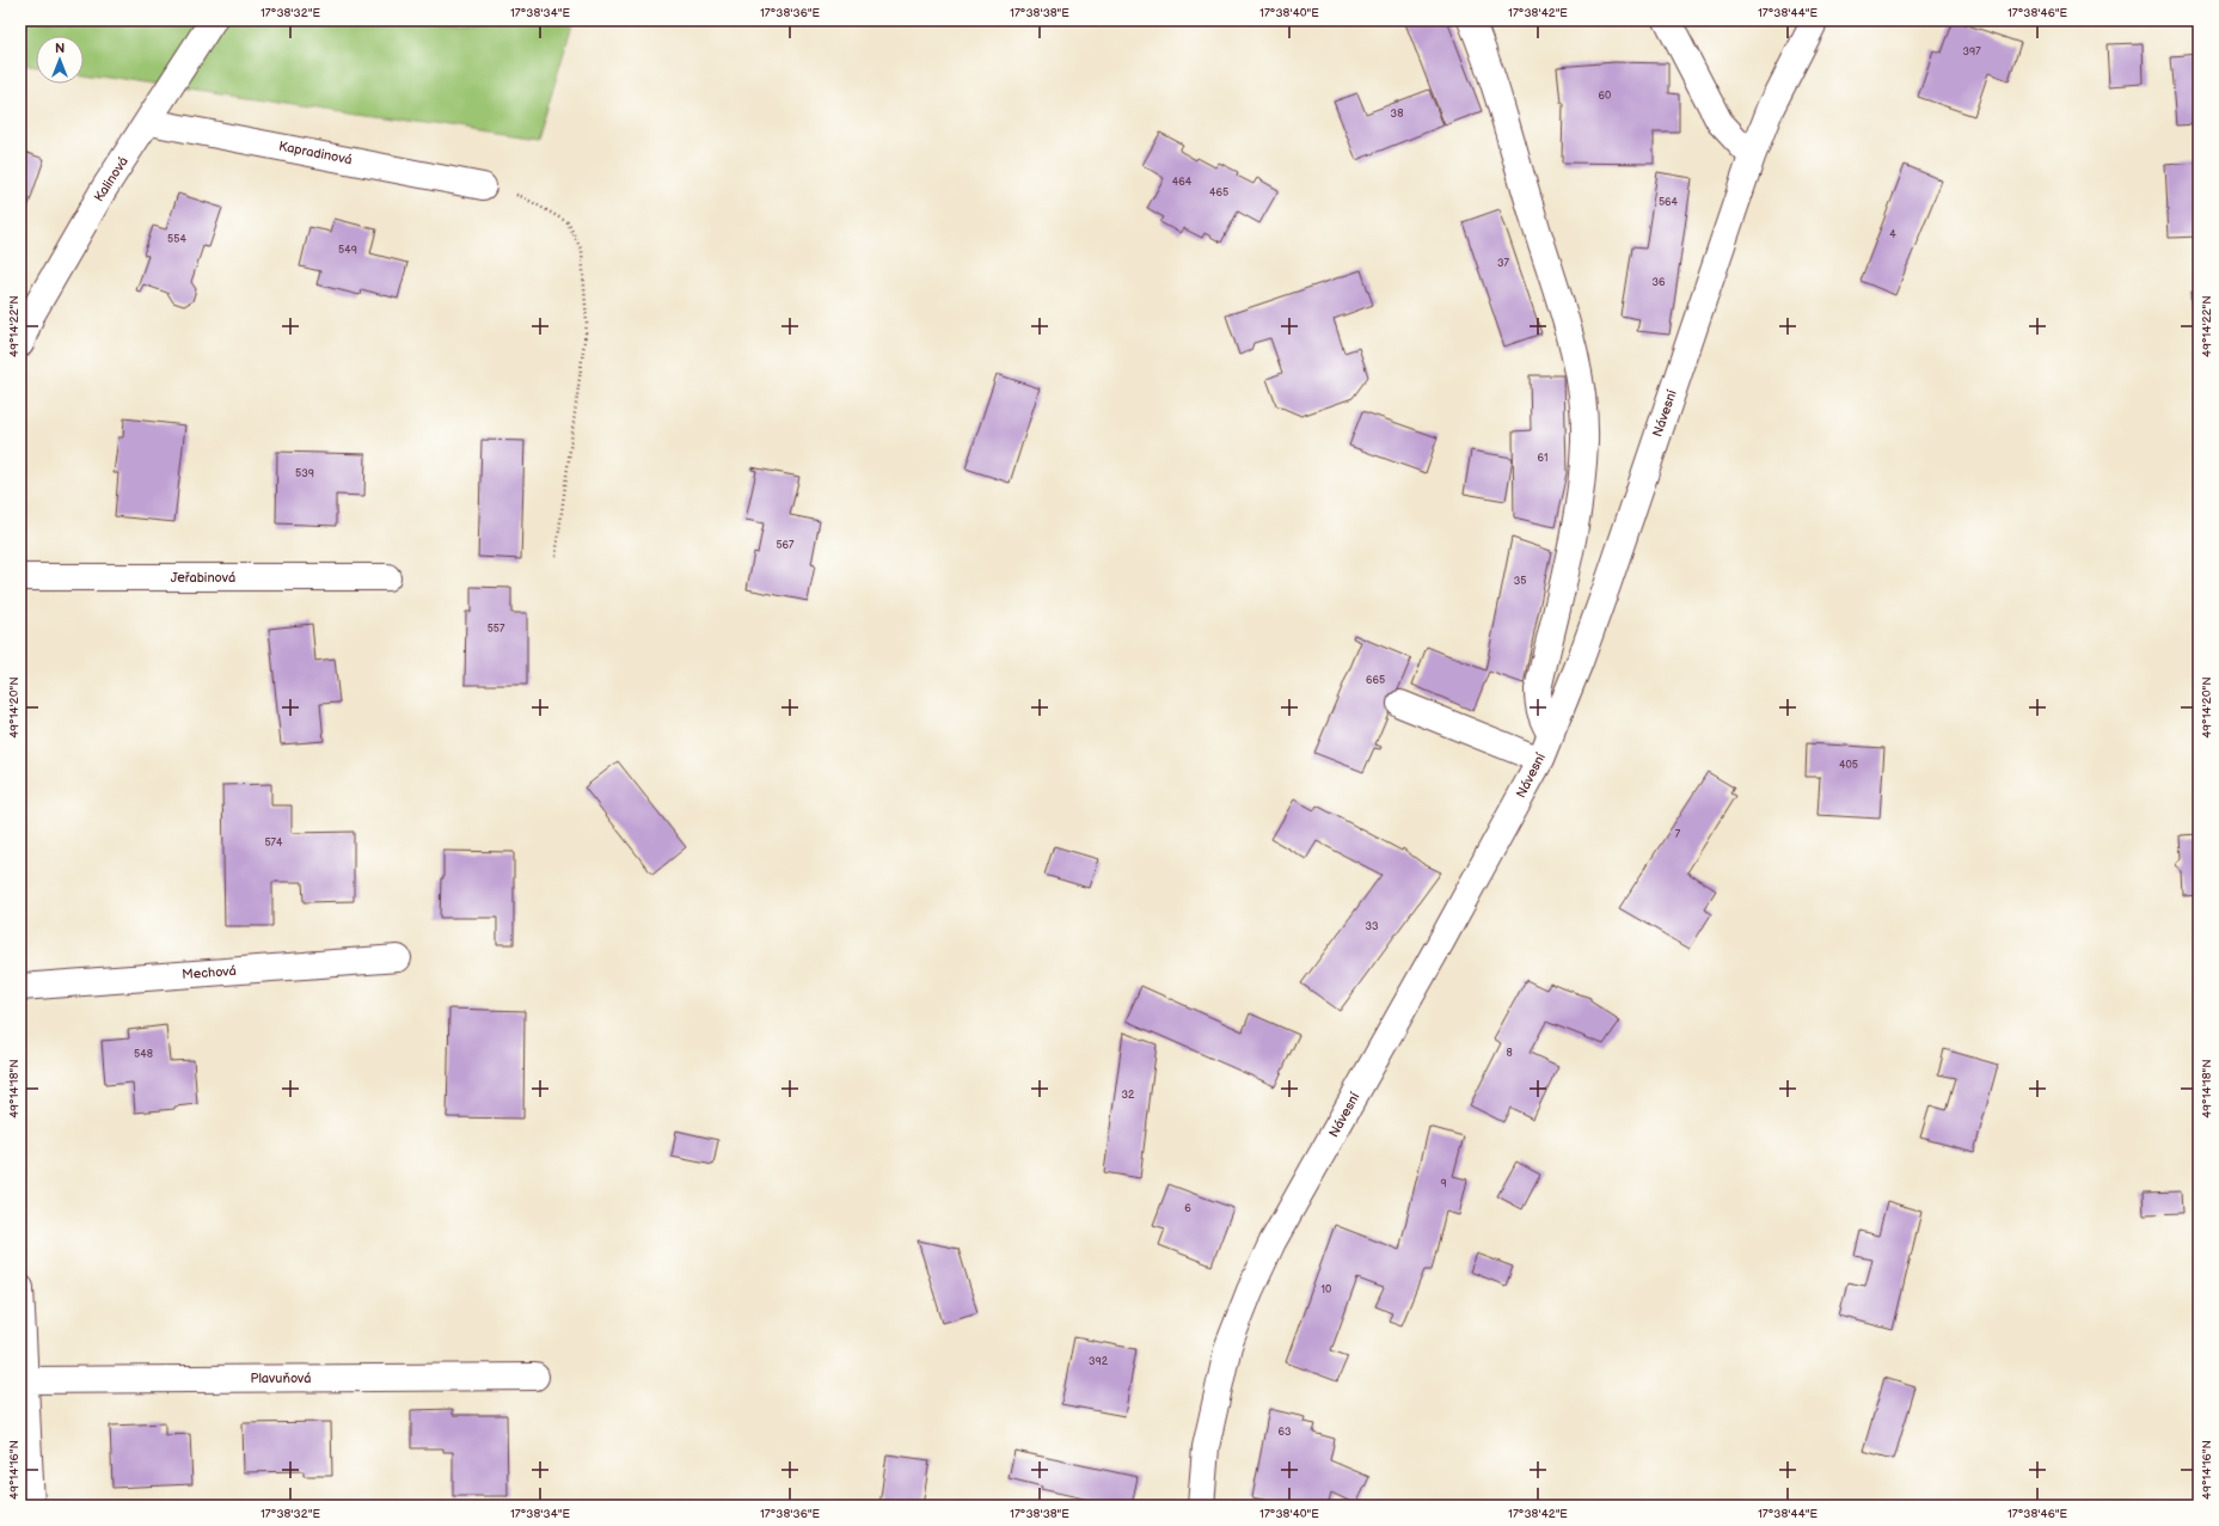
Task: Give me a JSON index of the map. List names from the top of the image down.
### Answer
{
  "streets": {
    "street": [
      "Kapradinová",
      "Kalinová",
      "Návesní",
      "Jeřabinová",
      "Mechová",
      "Plavuňová"
    ]
  },
  "crossings": [
    ["Kapradinová", "Kalinová"]
  ],
  "house_numbers": [
    "397",
    "60",
    "38",
    "464",
    "465",
    "564",
    "4",
    "554",
    "549",
    "37",
    "36",
    "61",
    "539",
    "567",
    "35",
    "557",
    "665",
    "405",
    "7",
    "574",
    "33",
    "8",
    "548",
    "32",
    "9",
    "6",
    "10",
    "392",
    "63"
  ],
  "north": "top",
  "coordinates": [
    "17°38'32\"E",
    "17°38'34\"E",
    "17°38'36\"E",
    "17°38'38\"E",
    "17°38'40\"E",
    "17°38'42\"E",
    "17°38'44\"E",
    "17°38'46\"E",
    "49°14'22\"N",
    "49°14'20\"N",
    "49°14'18\"N",
    "49°14'16\"N"
  ]
}
